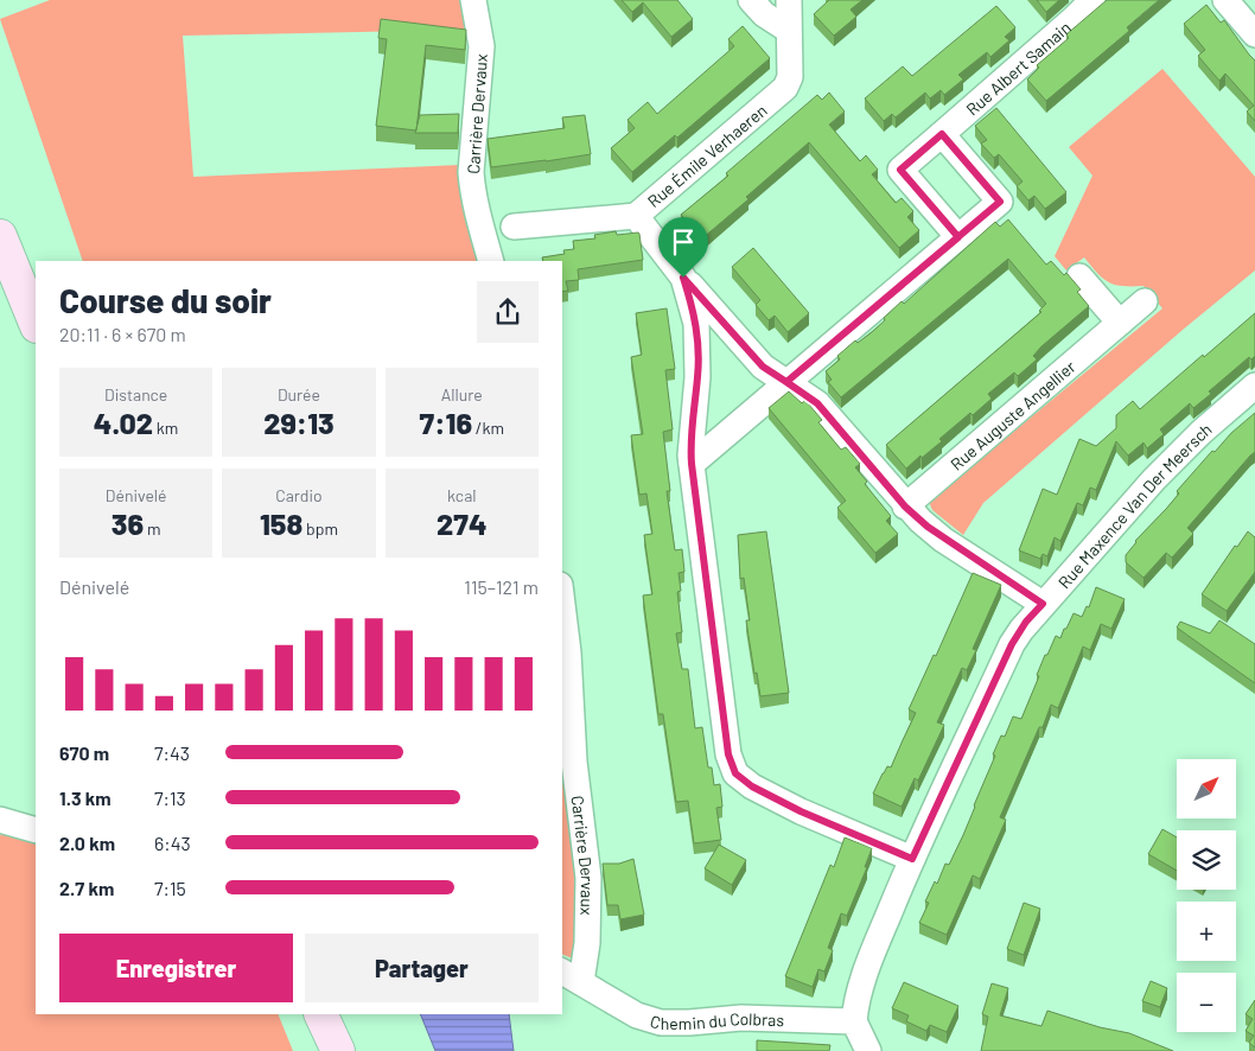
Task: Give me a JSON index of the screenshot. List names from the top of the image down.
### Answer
{
  "streets": {
    "street": [
      "Rue Albert Samain",
      "Carrière Dervaux",
      "Rue Émile Verhaeren",
      "Rue Auguste Angellier",
      "Rue Maxence Van Der Meersch",
      "Chemin du Colbras"
    ]
  },
  "crossings": [
    ["Carrière Dervaux", "Chemin du Colbras"],
    ["Rue Émile Verhaeren", "Rue Maxence Van Der Meersch"],
    ["Rue Maxence Van Der Meersch", "Chemin du Colbras"]
  ],
  "north": "top right",
  "page": {
    "heading": ["Course du soir", "20:11 · 6 × 670 m"],
    "stats": [
      ["Distance", "4.02 km"],
      ["Durée", "29:13"],
      ["Allure", "7:16 /km"],
      ["Dénivelé", "36 m"],
      ["Cardio", "158 bpm"],
      ["kcal", "274"]
    ],
    "chart": ["Dénivelé", "115–121 m"],
    "list": [
      {
        "name": "670 m",
        "note": "7:43"
      },
      {
        "name": "1.3 km",
        "note": "7:13"
      },
      {
        "name": "2.0 km",
        "note": "6:43"
      },
      {
        "name": "2.7 km",
        "note": "7:15"
      }
    ],
    "map_buttons": ["+", "−"],
    "buttons": ["Enregistrer", "Partager"]
  }
}
